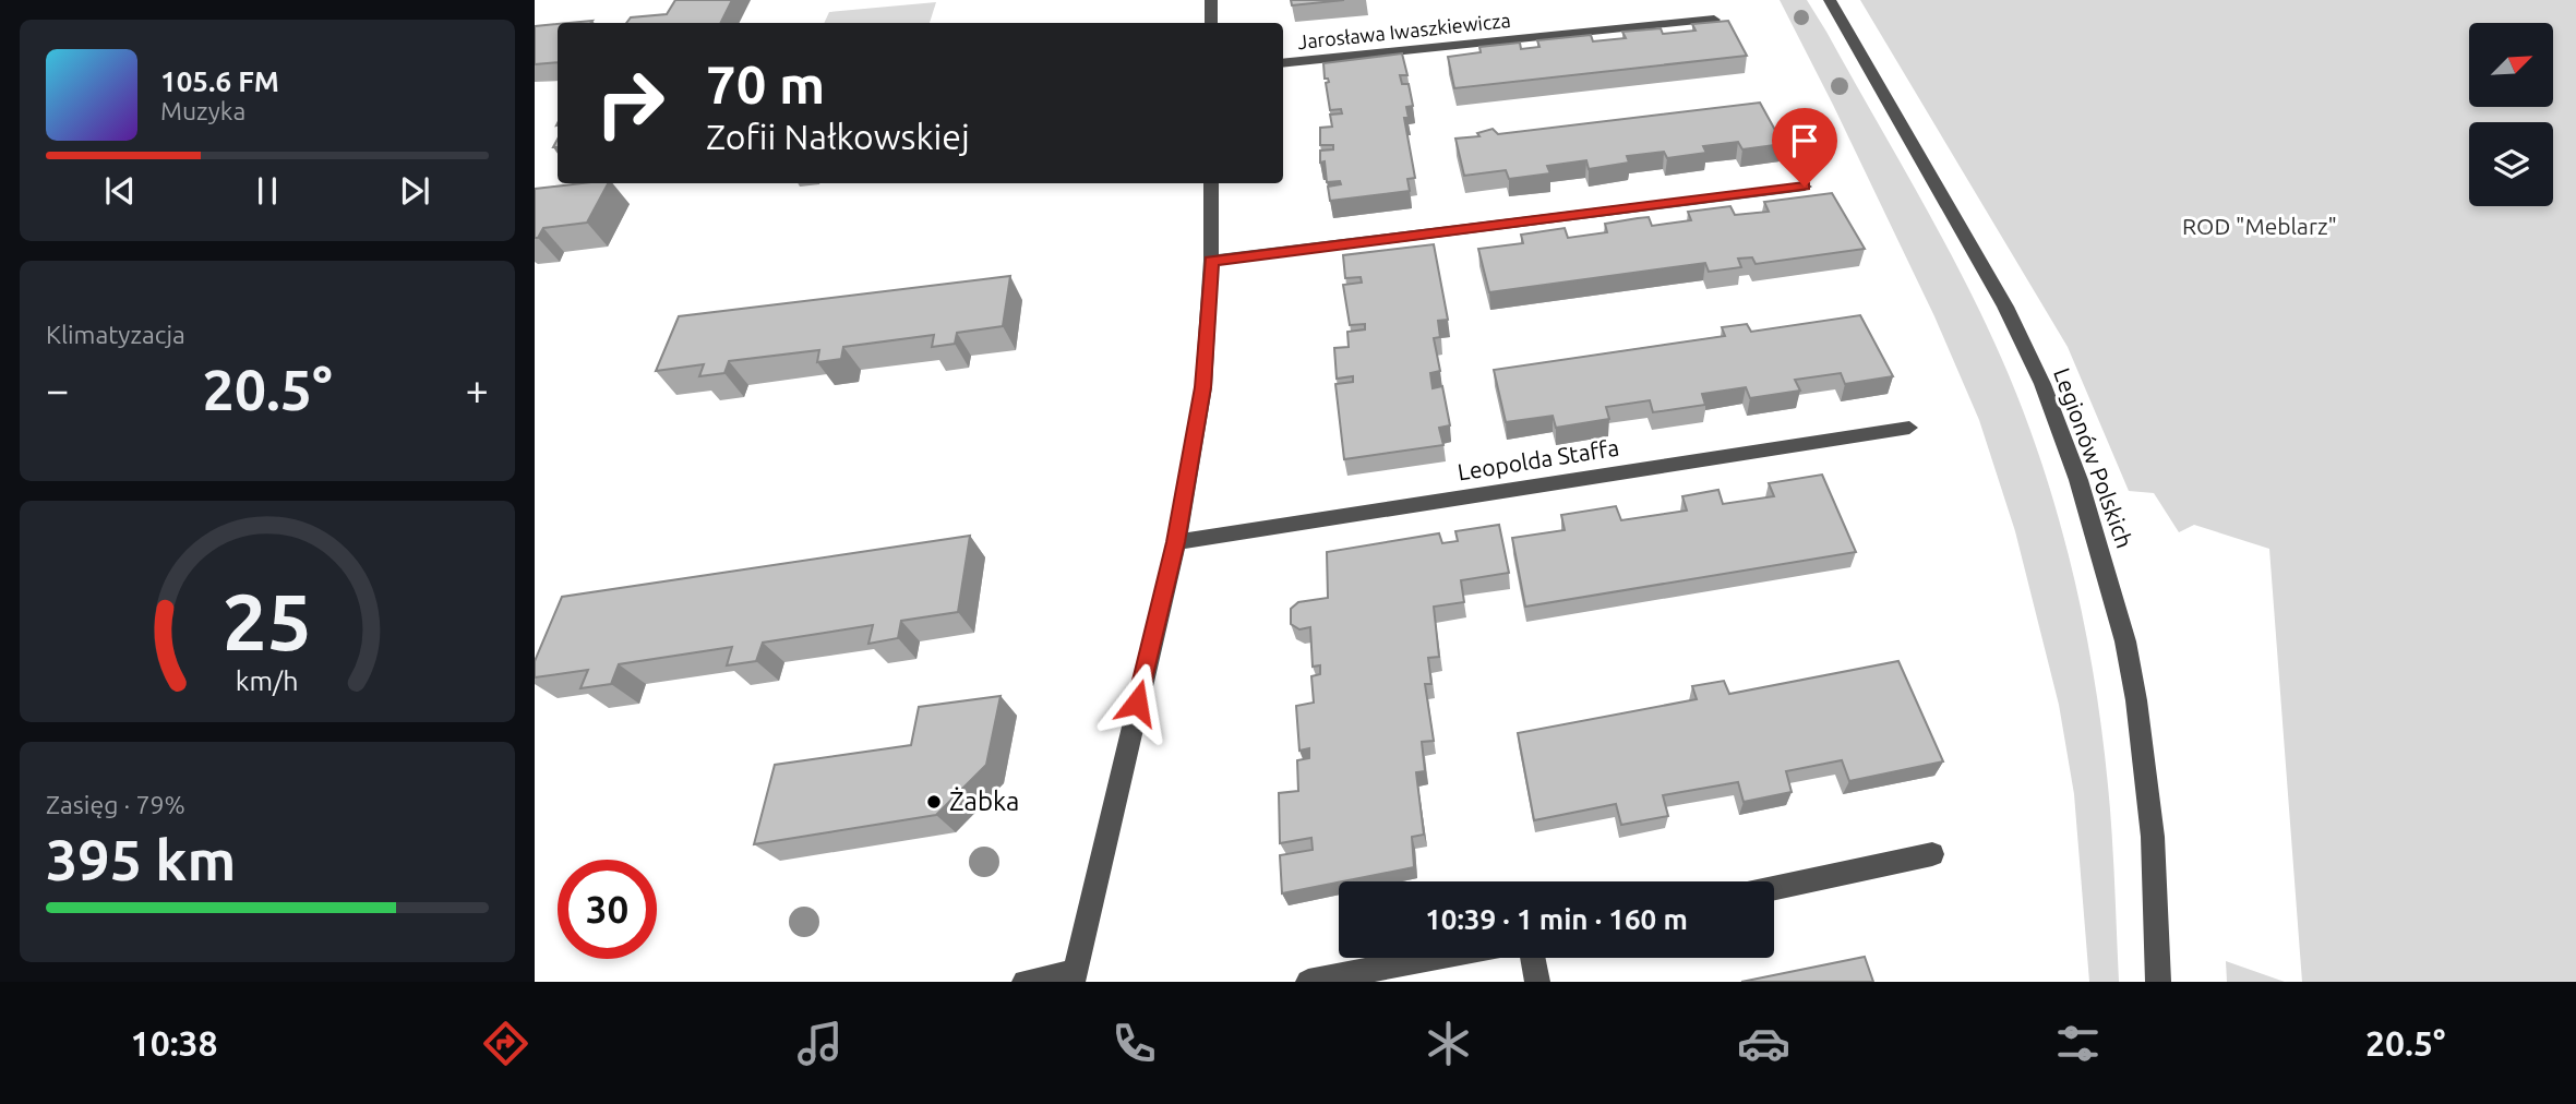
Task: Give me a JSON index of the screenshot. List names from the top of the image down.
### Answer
{
  "streets": {
    "street": ["Jarosława Iwaszkiewicza", "Legionów Polskich", "Leopolda Staffa"]
  },
  "parks": ["ROD \"Meblarz\""],
  "places": ["Żabka"],
  "north": "top right",
  "page": {
    "turn": ["70 m", "Zofii Nałkowskiej"],
    "song": ["105.6 FM", "Muzyka"],
    "tile": [
      "Klimatyzacja",
      ["Zasięg · 79%", "395 km"]
    ],
    "heat": ["−", "20.5°", "+"],
    "limit": "30",
    "trip": "10:39 · 1 min · 160 m",
    "tabs": ["10:38", "20.5°"],
    "gauge": ["25", "km/h"]
  }
}
